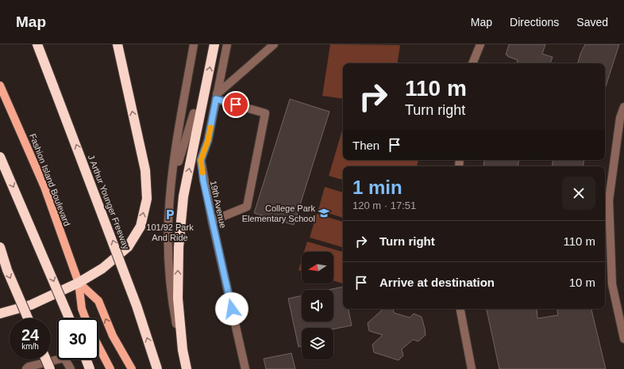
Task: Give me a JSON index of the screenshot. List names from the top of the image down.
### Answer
{
  "streets": {
    "highway": ["J Arthur Younger Freeway"],
    "main road": ["Fashion Island Boulevard"],
    "street": ["19th Avenue"]
  },
  "places": {
    "school or university": ["College Park Elementary School"],
    "parking": ["101/92 Park And Ride"]
  },
  "north": "left",
  "page": {
    "header": "Map",
    "nav": ["Map", "Directions", "Saved"],
    "turn": ["110 m", "Turn right"],
    "then": "Then",
    "heading": ["1 min", "120 m · 17:51"],
    "list": [
      {
        "name": "Turn right",
        "value": "110 m"
      },
      {
        "name": "Arrive at destination",
        "value": "10 m"
      }
    ],
    "speed": "24 km/h",
    "limit": "30"
  }
}
